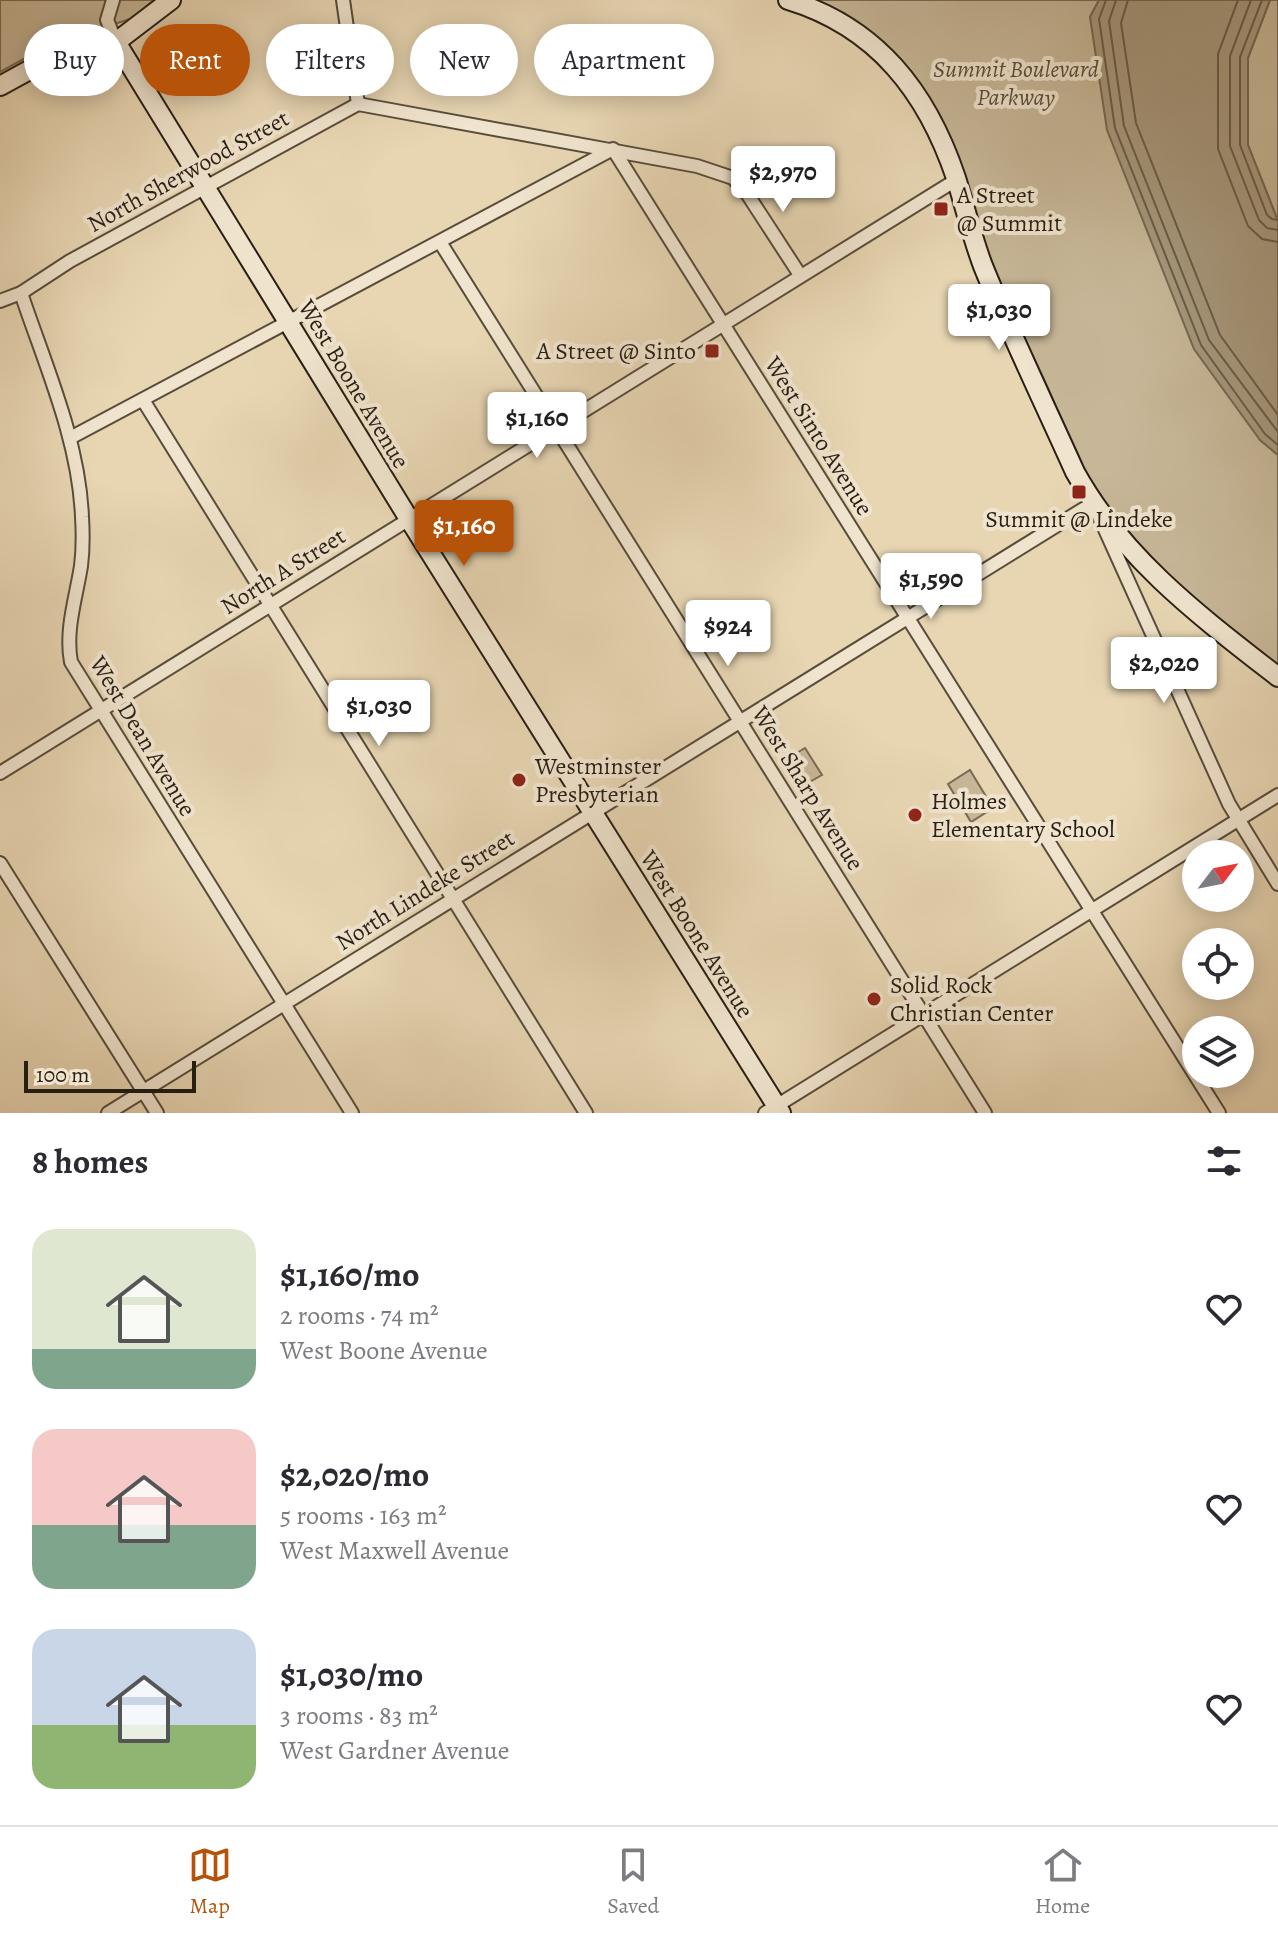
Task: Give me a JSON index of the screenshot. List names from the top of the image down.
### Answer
{
  "streets": {
    "main road": ["West Boone Avenue"],
    "street": [
      "North Sherwood Street",
      "West Sinto Avenue",
      "North A Street",
      "West Dean Avenue",
      "West Sharp Avenue",
      "North Lindeke Street"
    ]
  },
  "crossings": [
    ["North Sherwood Street", "West Boone Avenue"],
    ["North Sherwood Street", "West Dean Avenue"],
    ["West Boone Avenue", "North A Street"],
    ["West Boone Avenue", "North Lindeke Street"],
    ["West Sinto Avenue", "North A Street"],
    ["West Sinto Avenue", "North Lindeke Street"],
    ["North A Street", "West Dean Avenue"],
    ["North A Street", "West Sharp Avenue"],
    ["West Dean Avenue", "North Lindeke Street"],
    ["West Sharp Avenue", "North Lindeke Street"]
  ],
  "parks": ["Summit Boulevard Parkway"],
  "places": {
    "transit": ["A Street @ Summit", "A Street @ Sinto", "Summit @ Lindeke"],
    "other": ["Westminster Presbyterian", "Holmes Elementary School", "Solid Rock Christian Center"]
  },
  "scale_bar": "100 m",
  "north": "top right",
  "page": {
    "chip": [
      "Buy",
      "Rent",
      "Filters",
      "New",
      "Apartment"
    ],
    "price": [
      "$2,970",
      "$1,030",
      "$1,160",
      "$1,160",
      "$1,590",
      "$924",
      "$2,020",
      "$1,030"
    ],
    "scale": "100 m",
    "heading": "8 homes",
    "list": [
      {
        "name": "$1,160/mo",
        "note": "2 rooms · 74 m² · West Boone Avenue"
      },
      {
        "name": "$2,020/mo",
        "note": "5 rooms · 163 m² · West Maxwell Avenue"
      },
      {
        "name": "$1,030/mo",
        "note": "3 rooms · 83 m² · West Gardner Avenue"
      }
    ],
    "tabs": ["Map", "Saved", "Home"]
  }
}
